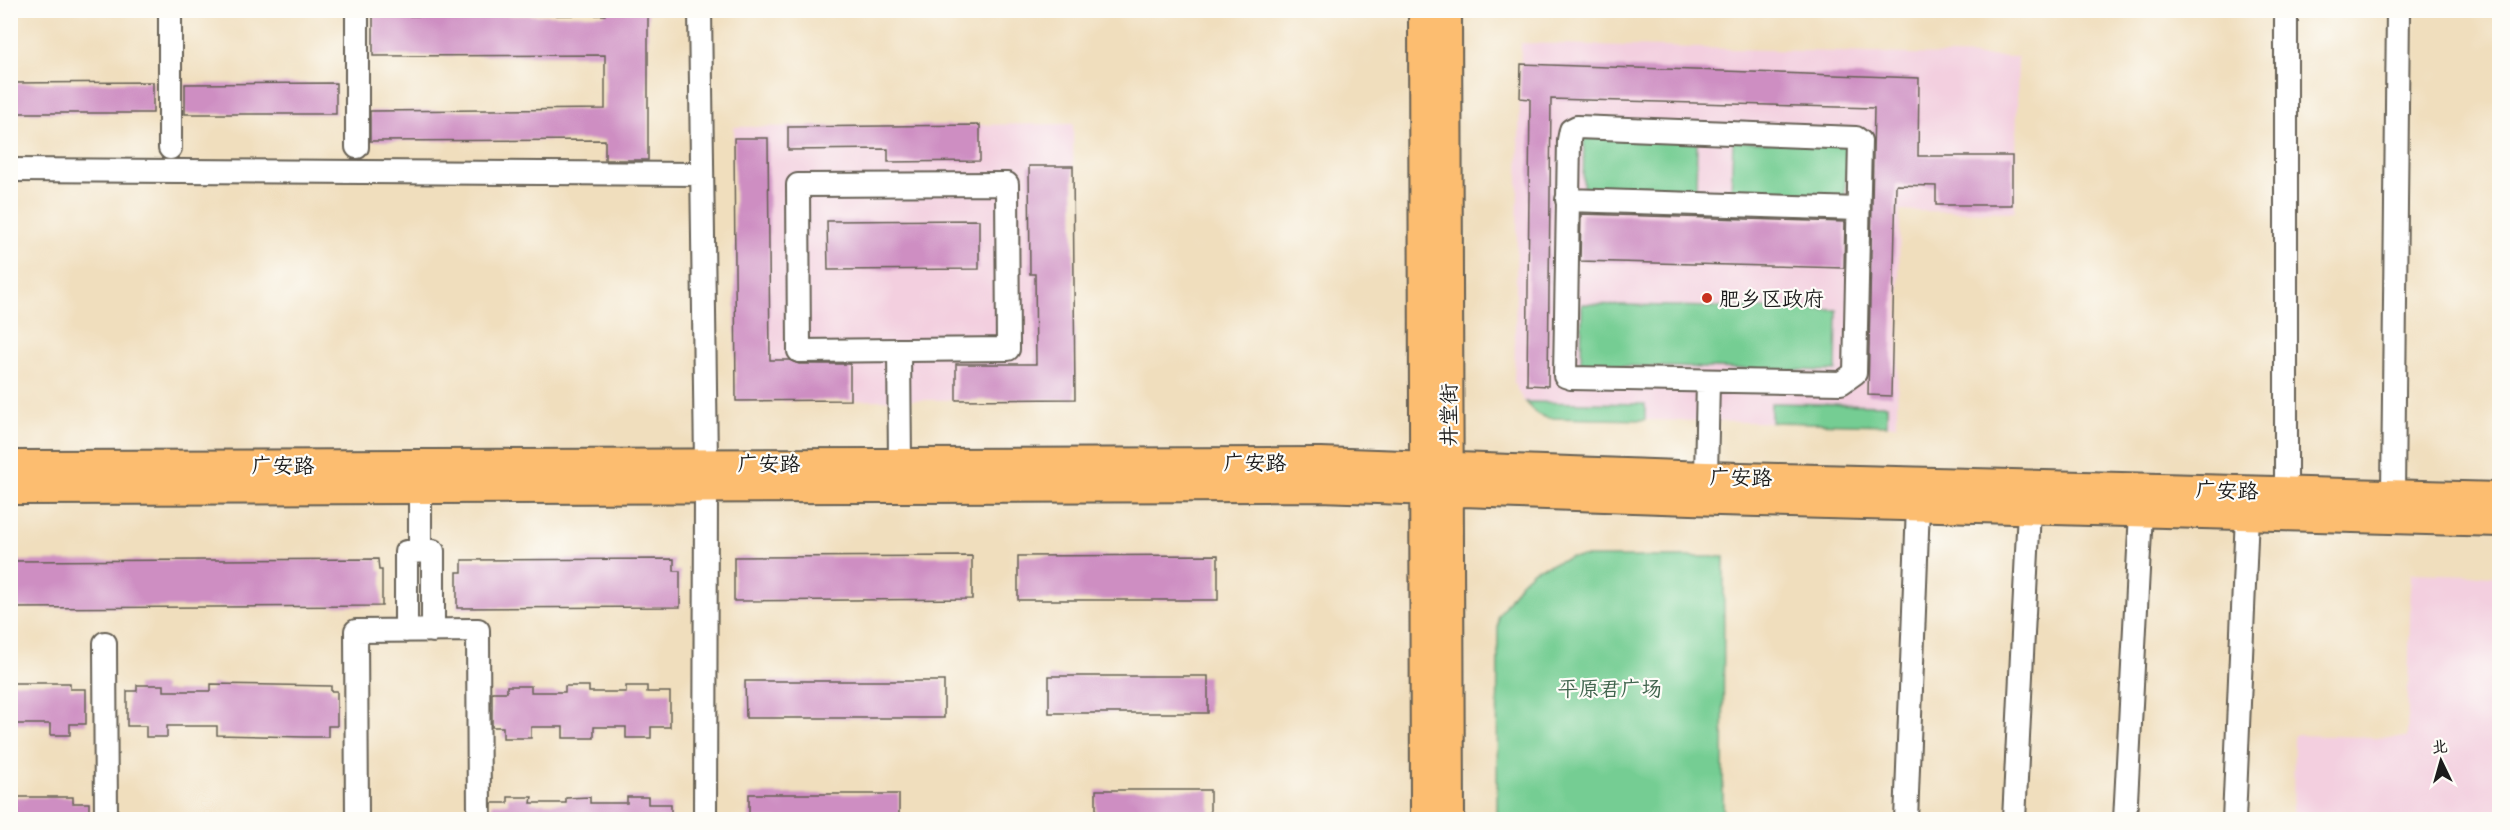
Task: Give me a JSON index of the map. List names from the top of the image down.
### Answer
{
  "streets": {
    "main road": ["井堂街", "广安路"]
  },
  "crossings": [
    ["井堂街", "广安路"]
  ],
  "parks": ["平原君广场"],
  "places": ["肥乡区政府"],
  "north": "top"
}
